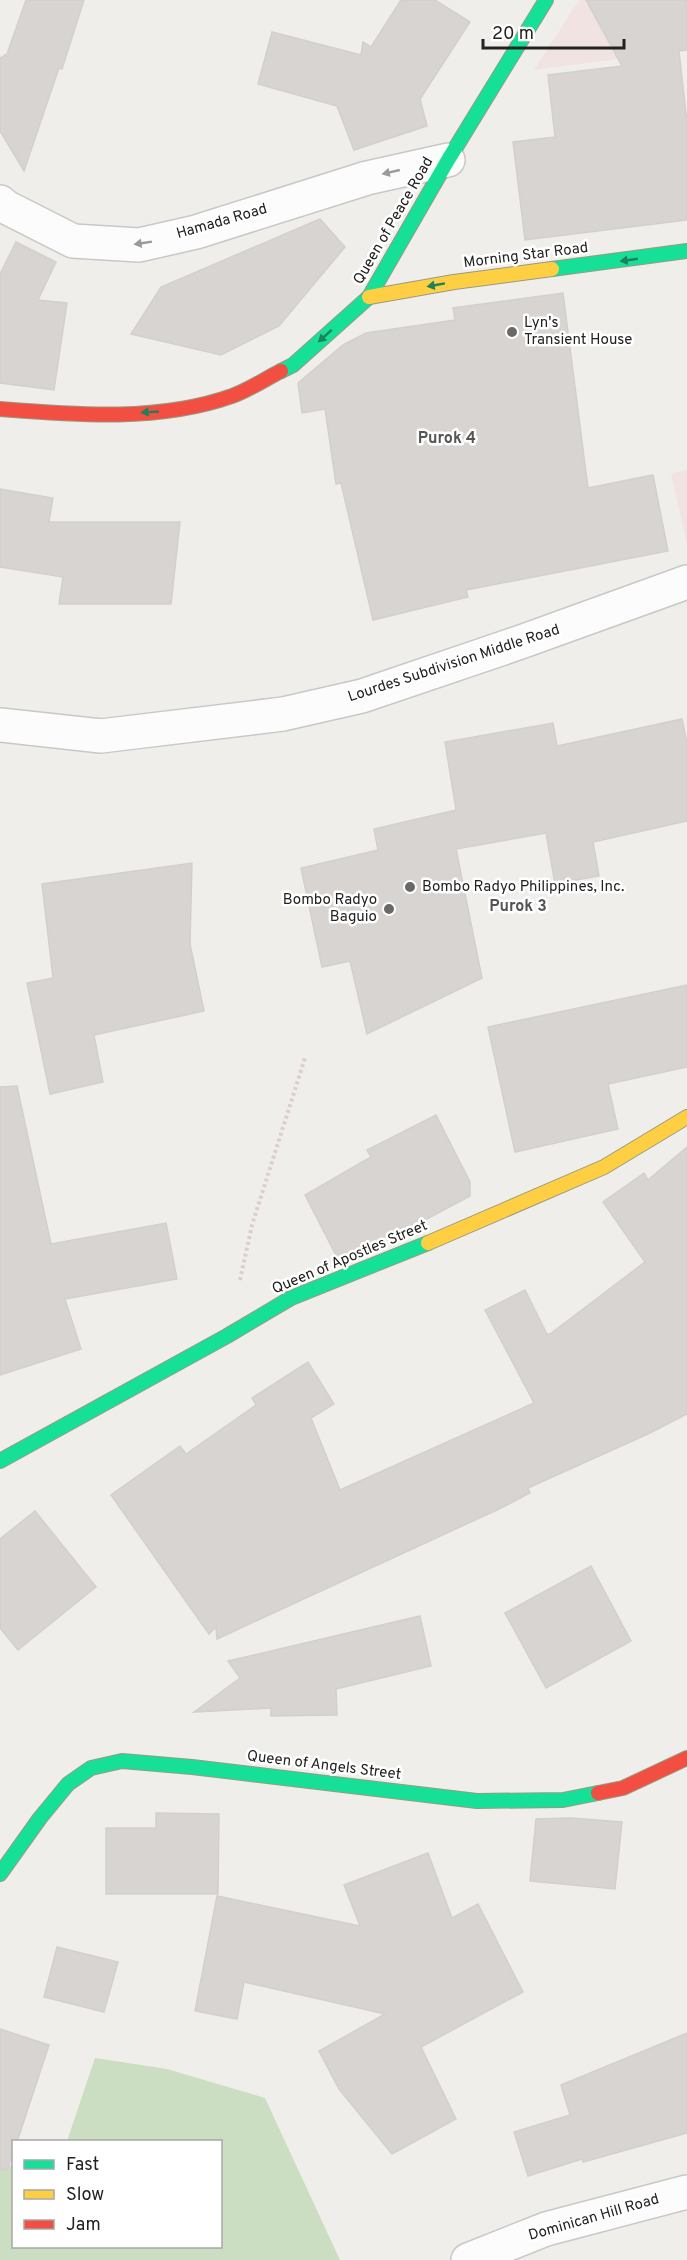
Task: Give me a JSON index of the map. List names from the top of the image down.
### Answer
{
  "streets": {
    "street": [
      "Queen of Peace Road",
      "Hamada Road",
      "Morning Star Road",
      "Lourdes Subdivision Middle Road",
      "Queen of Apostles Street",
      "Queen of Angels Street",
      "Dominican Hill Road"
    ]
  },
  "crossings": [
    ["Queen of Peace Road", "Hamada Road"],
    ["Queen of Peace Road", "Morning Star Road"]
  ],
  "one_way": ["Queen of Peace Road", "Hamada Road", "Morning Star Road"],
  "districts": ["Purok 4", "Purok 3"],
  "places": ["Lyn's Transient House", "Bombo Radyo Philippines, Inc.", "Bombo Radyo Baguio"],
  "legend": ["Fast", "Slow", "Jam"],
  "scale_bar": "20 m"
}
